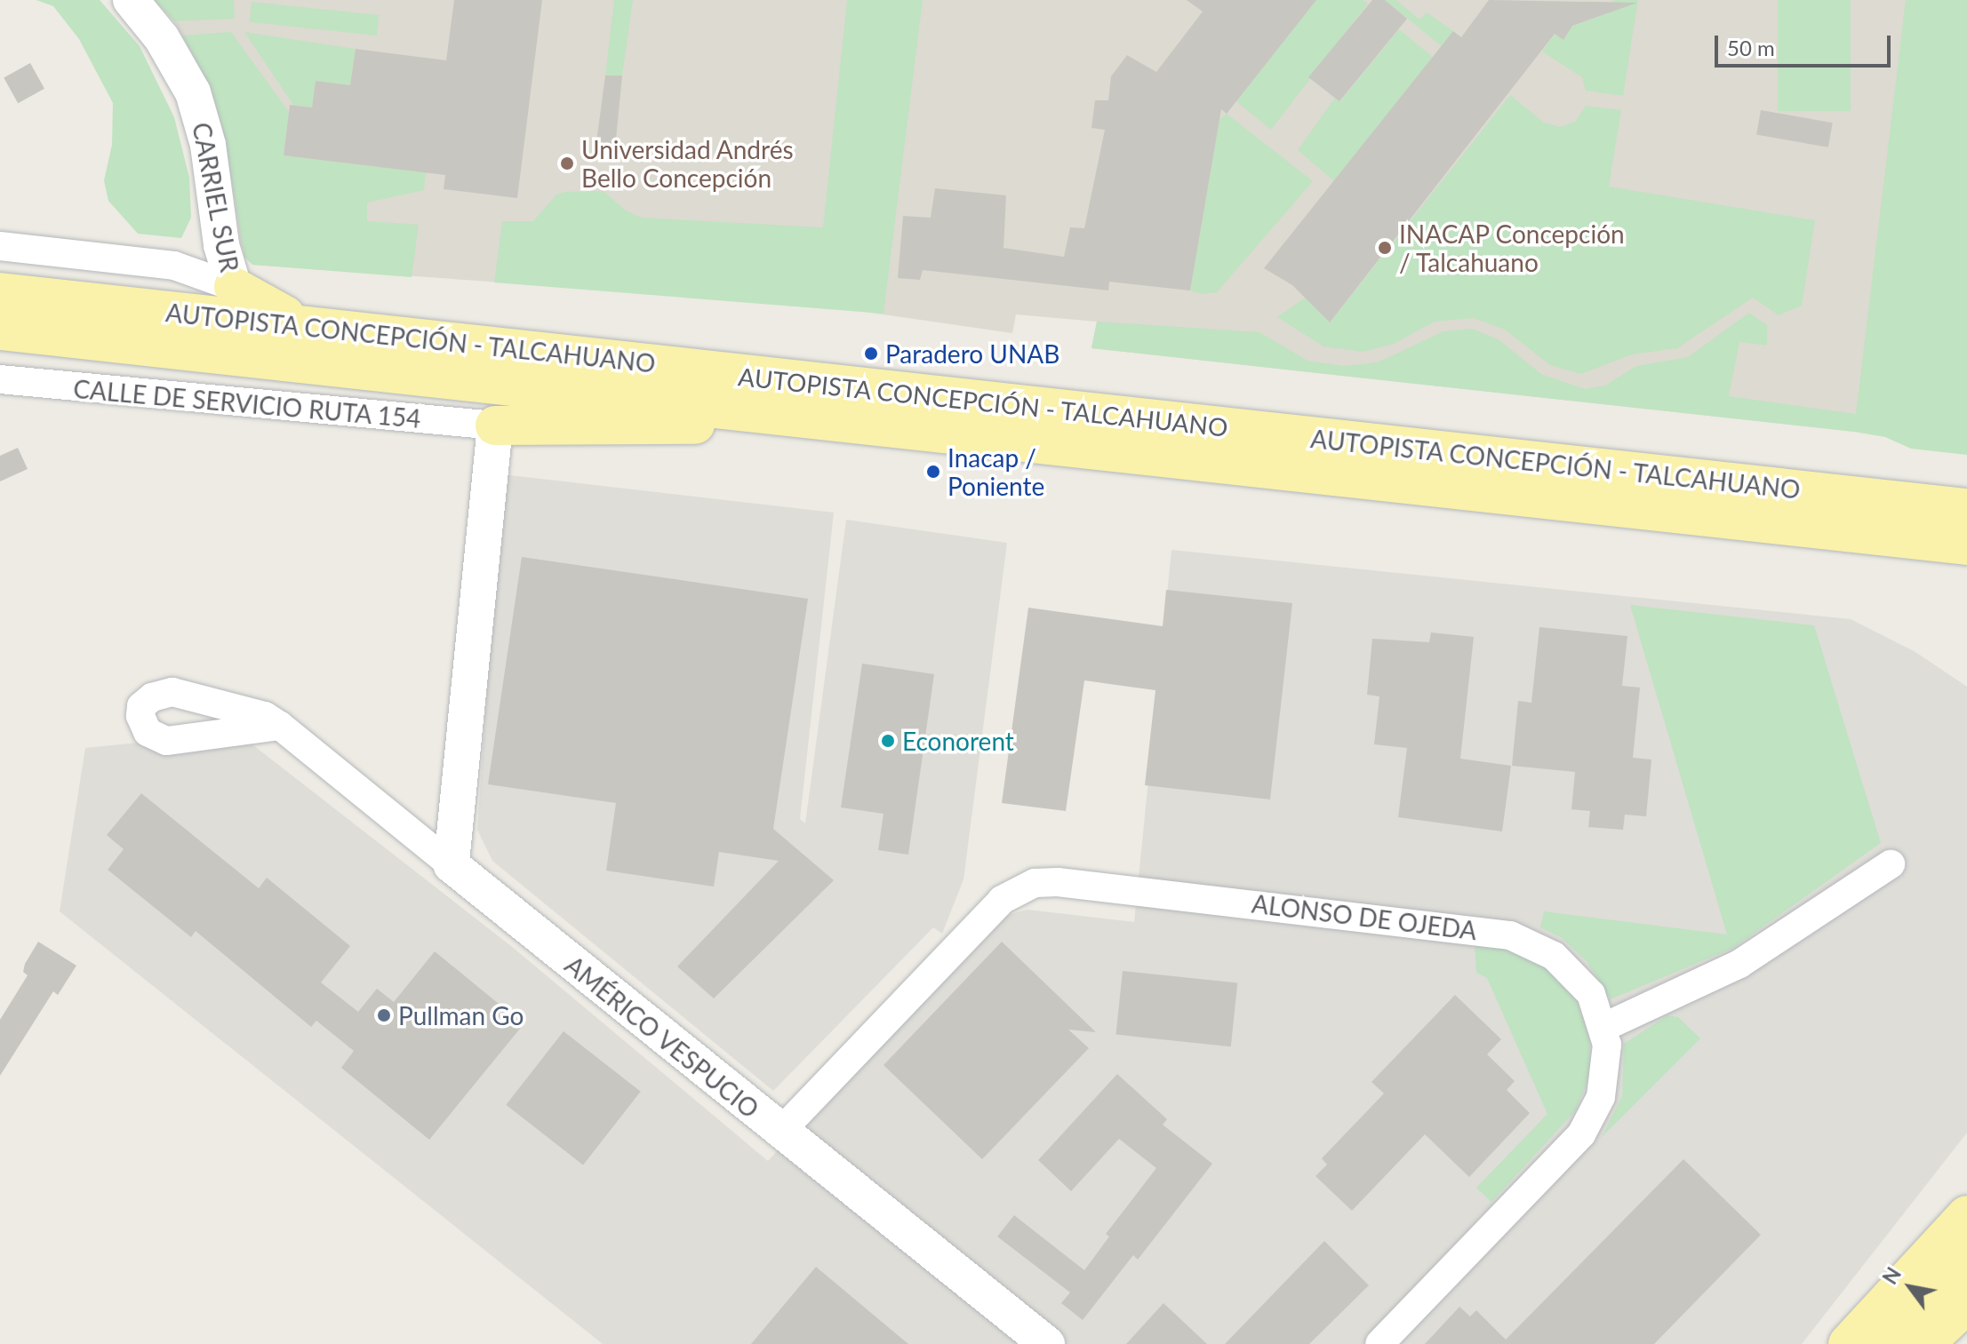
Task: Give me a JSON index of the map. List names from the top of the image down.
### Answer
{
  "streets": {
    "main road": ["AUTOPISTA CONCEPCIÓN - TALCAHUANO"],
    "street": [
      "CARRIEL SUR",
      "CALLE DE SERVICIO RUTA 154",
      "ALONSO DE OJEDA",
      "AMÉRICO VESPUCIO"
    ]
  },
  "crossings": [
    ["ALONSO DE OJEDA", "AMÉRICO VESPUCIO"]
  ],
  "places": [
    "Universidad Andrés Bello Concepción",
    "INACAP Concepción / Talcahuano",
    "Paradero UNAB",
    "Inacap / Poniente",
    "Econorent",
    "Pullman Go"
  ],
  "scale_bar": "50 m",
  "north": "top left"
}
